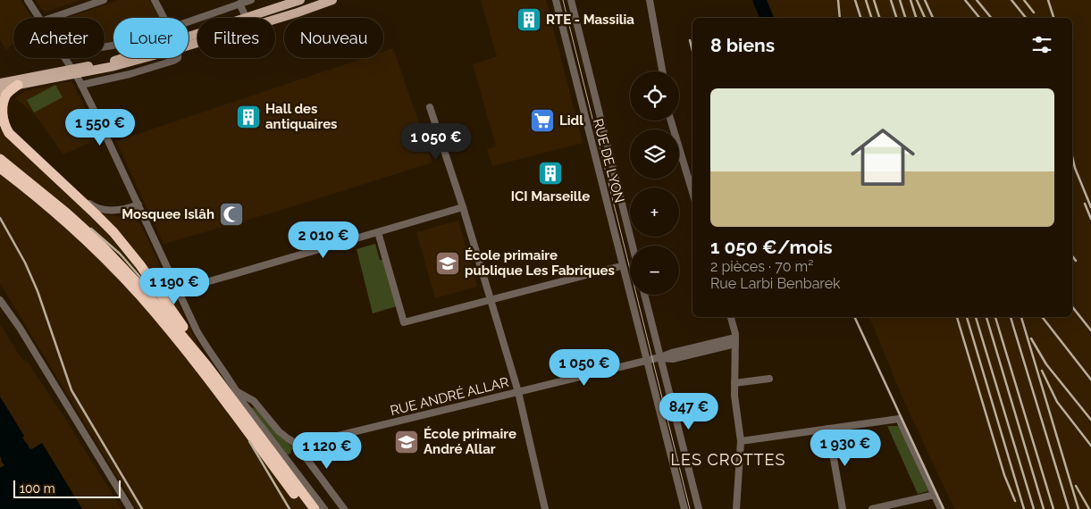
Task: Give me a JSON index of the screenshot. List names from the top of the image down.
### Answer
{
  "streets": {
    "street": ["RUE DE LYON", "RUE ANDRÉ ALLAR"]
  },
  "crossings": [
    ["RUE DE LYON", "RUE ANDRÉ ALLAR"]
  ],
  "districts": ["LES CROTTES"],
  "places": {
    "building": ["RTE - Massilia", "Hall des antiquaires", "ICI Marseille"],
    "supermarket": ["Lidl"],
    "mosque": ["Mosquee Islâh"],
    "school or university": ["École primaire publique Les Fabriques", "École primaire André Allar"]
  },
  "scale_bar": "100 m",
  "page": {
    "chip": [
      "Acheter",
      "Louer",
      "Filtres",
      "Nouveau"
    ],
    "heading": "8 biens",
    "map_buttons": ["+", "−"],
    "list": [
      {
        "name": "1 050 €/mois",
        "note": "2 pièces · 70 m² · Rue Larbi Benbarek"
      }
    ],
    "price": [
      "1 550 €",
      "1 050 €",
      "2 010 €",
      "1 190 €",
      "1 050 €",
      "847 €",
      "1 930 €",
      "1 120 €"
    ],
    "scale": "100 m"
  }
}
